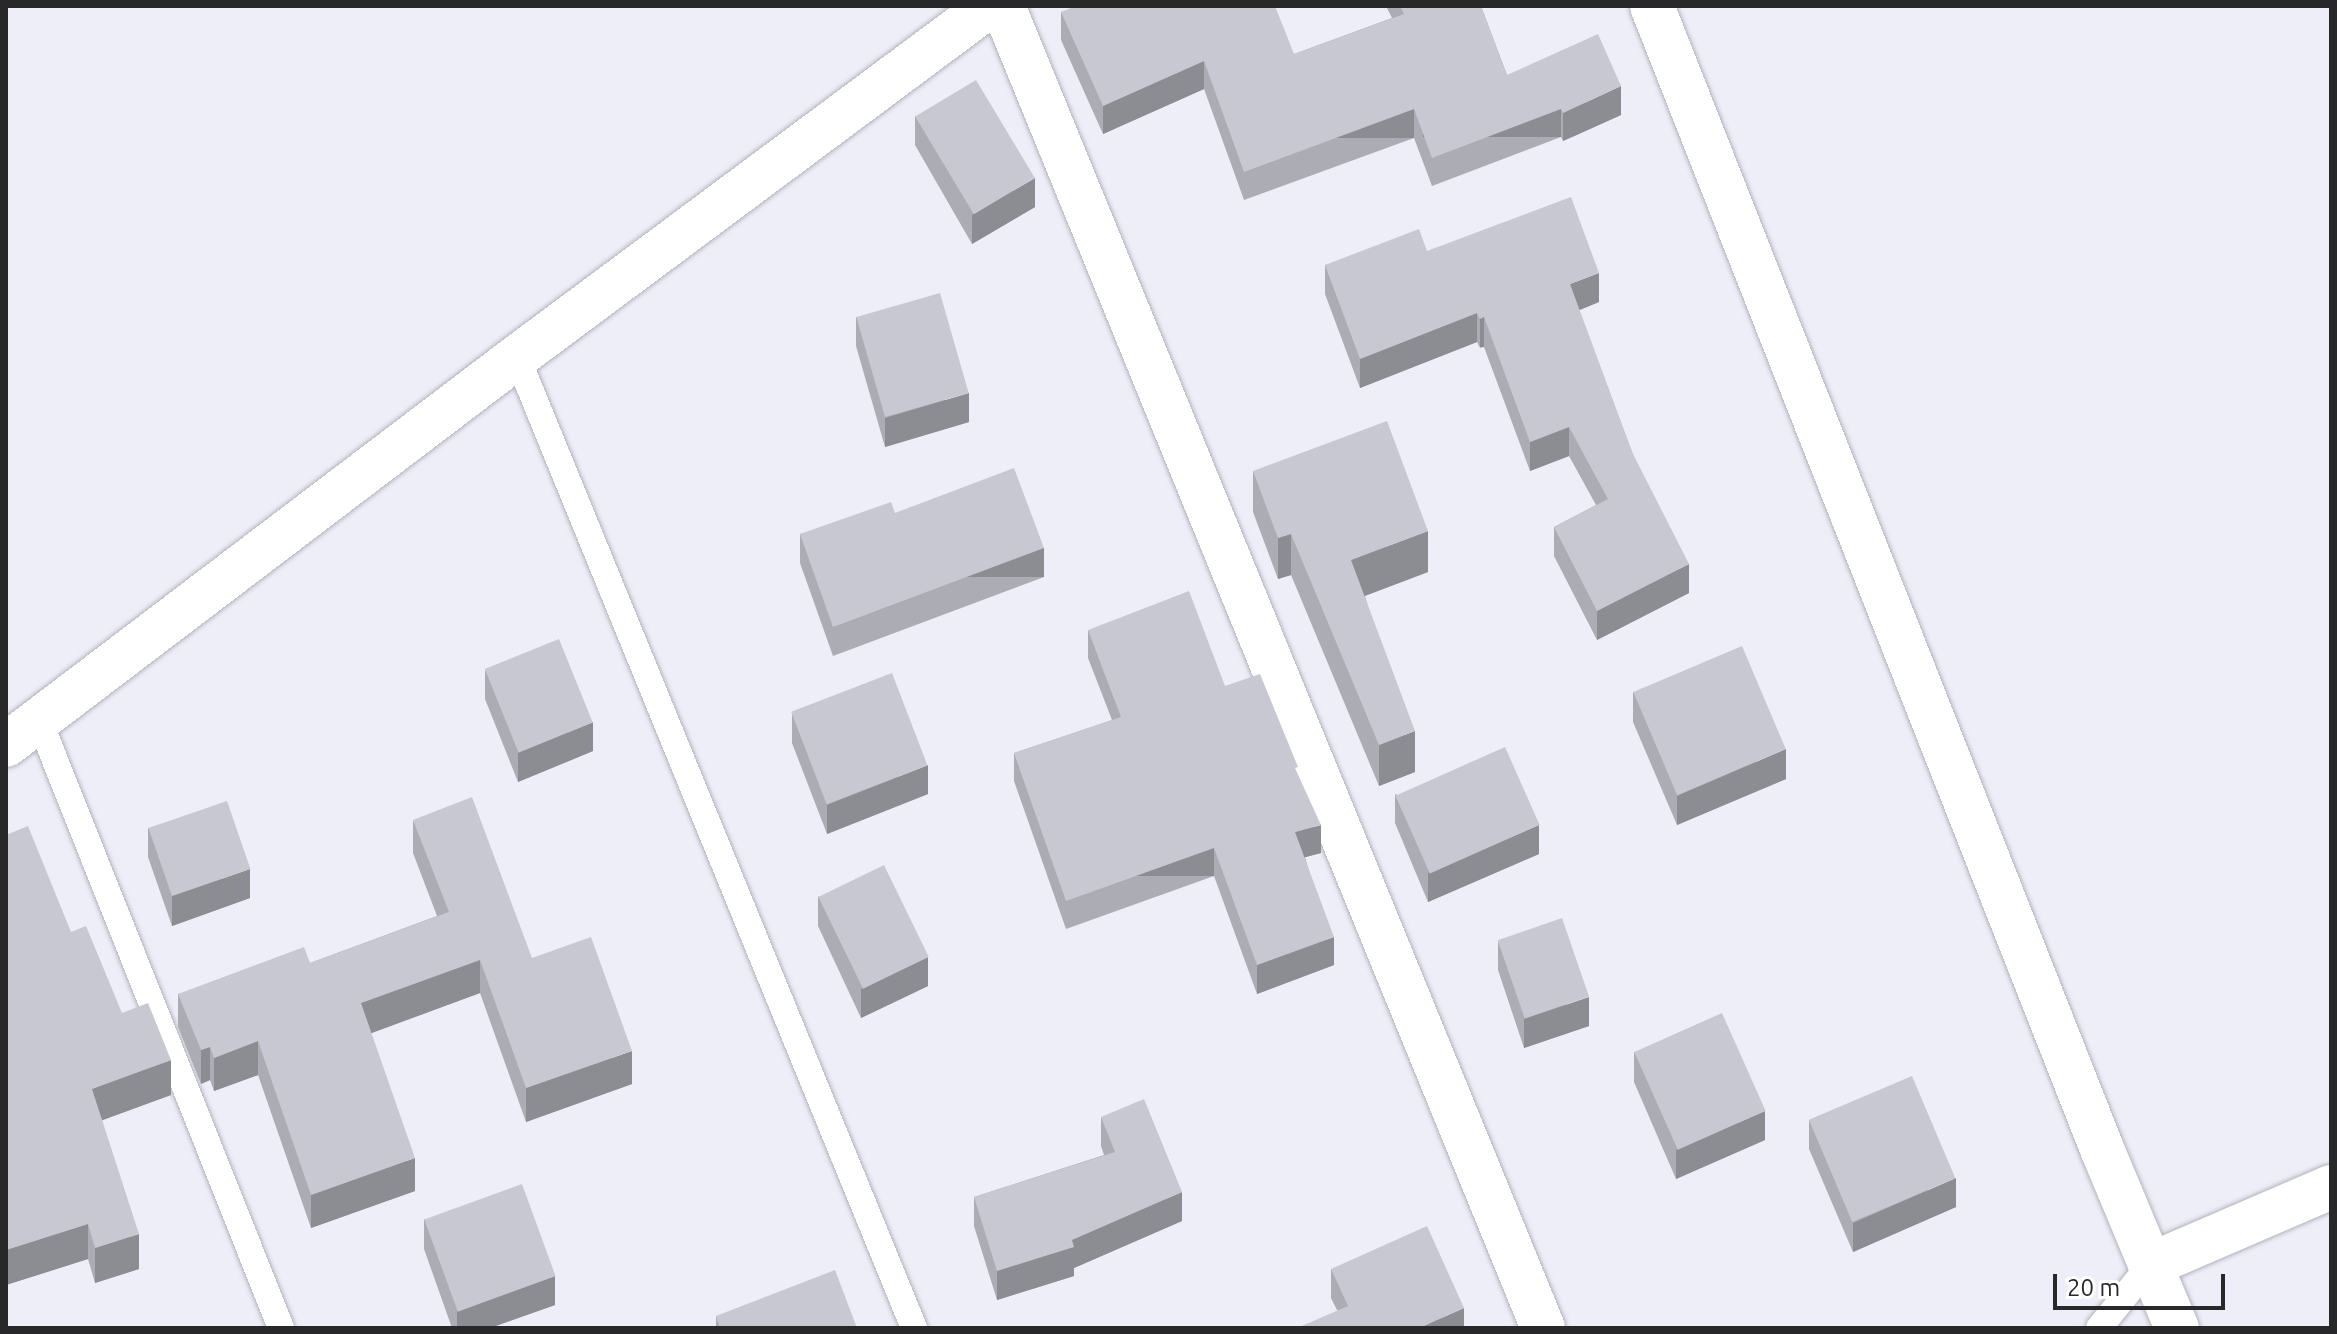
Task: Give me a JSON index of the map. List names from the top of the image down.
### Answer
{
  "scale_bar": "20 m"
}
